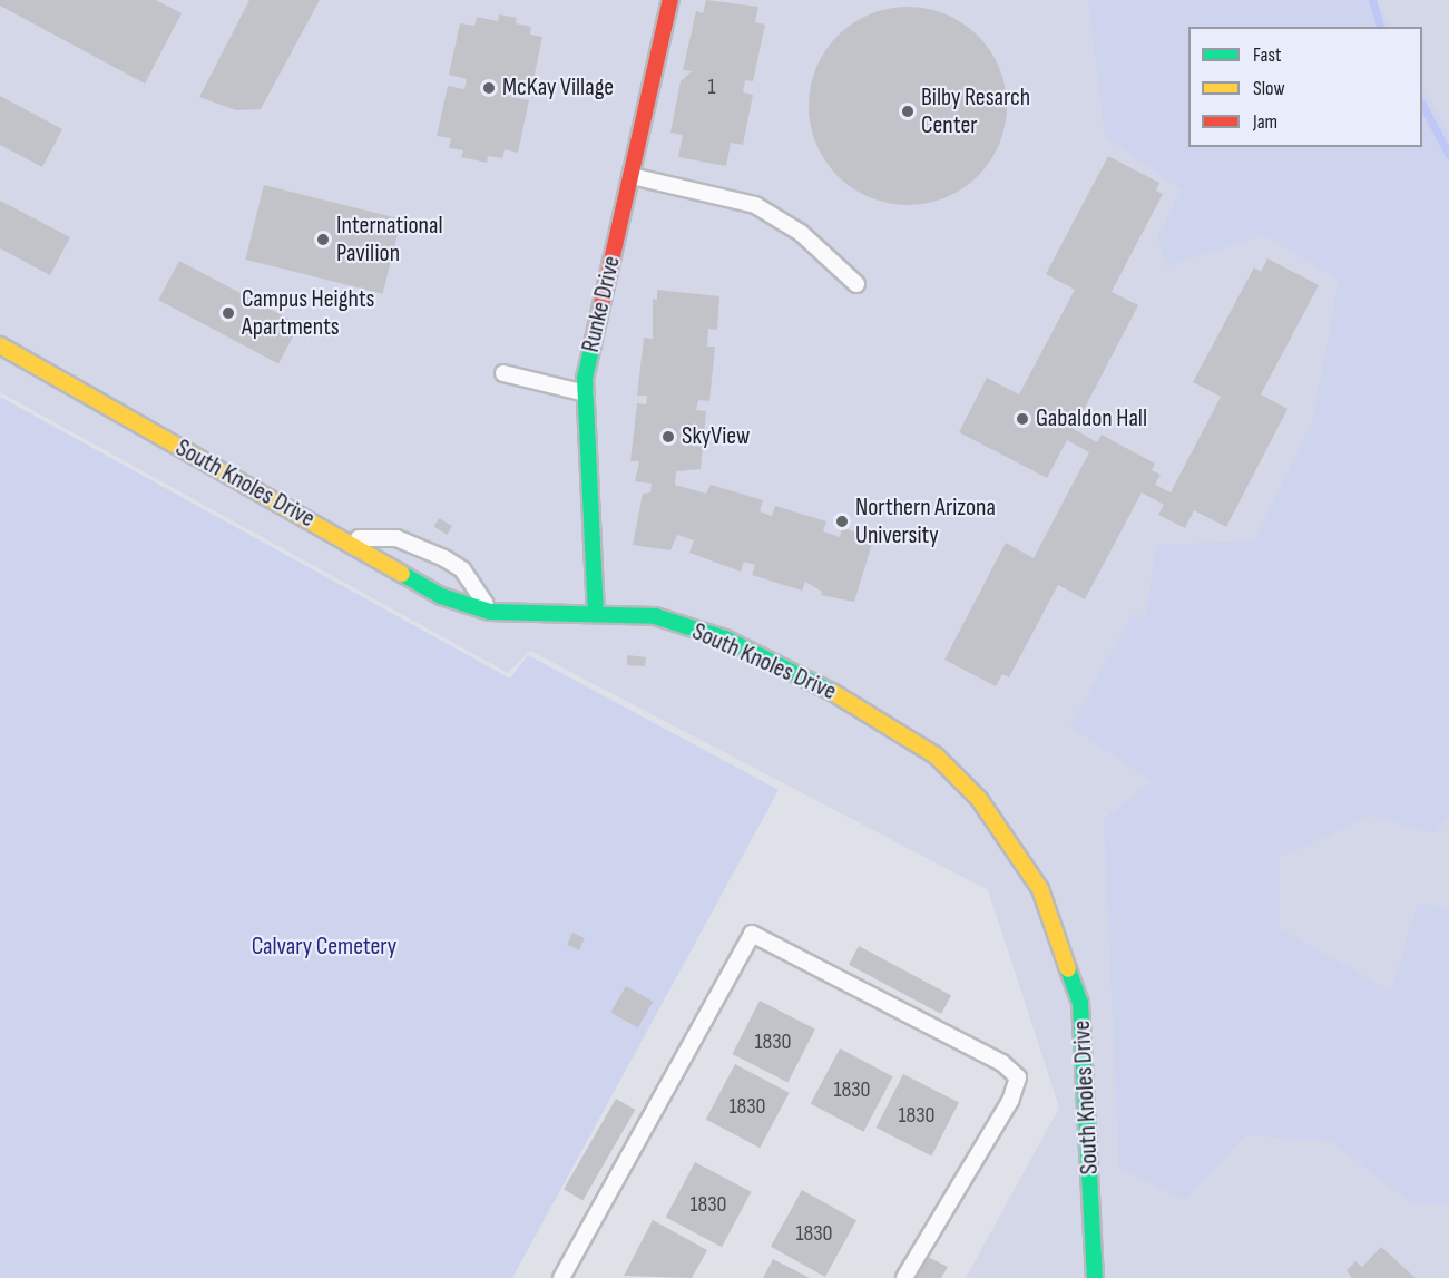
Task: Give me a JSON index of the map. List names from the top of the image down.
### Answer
{
  "streets": {
    "street": ["Runke Drive", "South Knoles Drive"]
  },
  "crossings": [
    ["Runke Drive", "South Knoles Drive"]
  ],
  "parks": ["Calvary Cemetery"],
  "places": [
    "McKay Village",
    "Bilby Resarch Center",
    "International Pavilion",
    "Campus Heights Apartments",
    "Gabaldon Hall",
    "SkyView",
    "Northern Arizona University"
  ],
  "house_numbers": [
    "1",
    "1830",
    "1830",
    "1830",
    "1830",
    "1830",
    "1830"
  ],
  "legend": ["Fast", "Slow", "Jam"]
}
